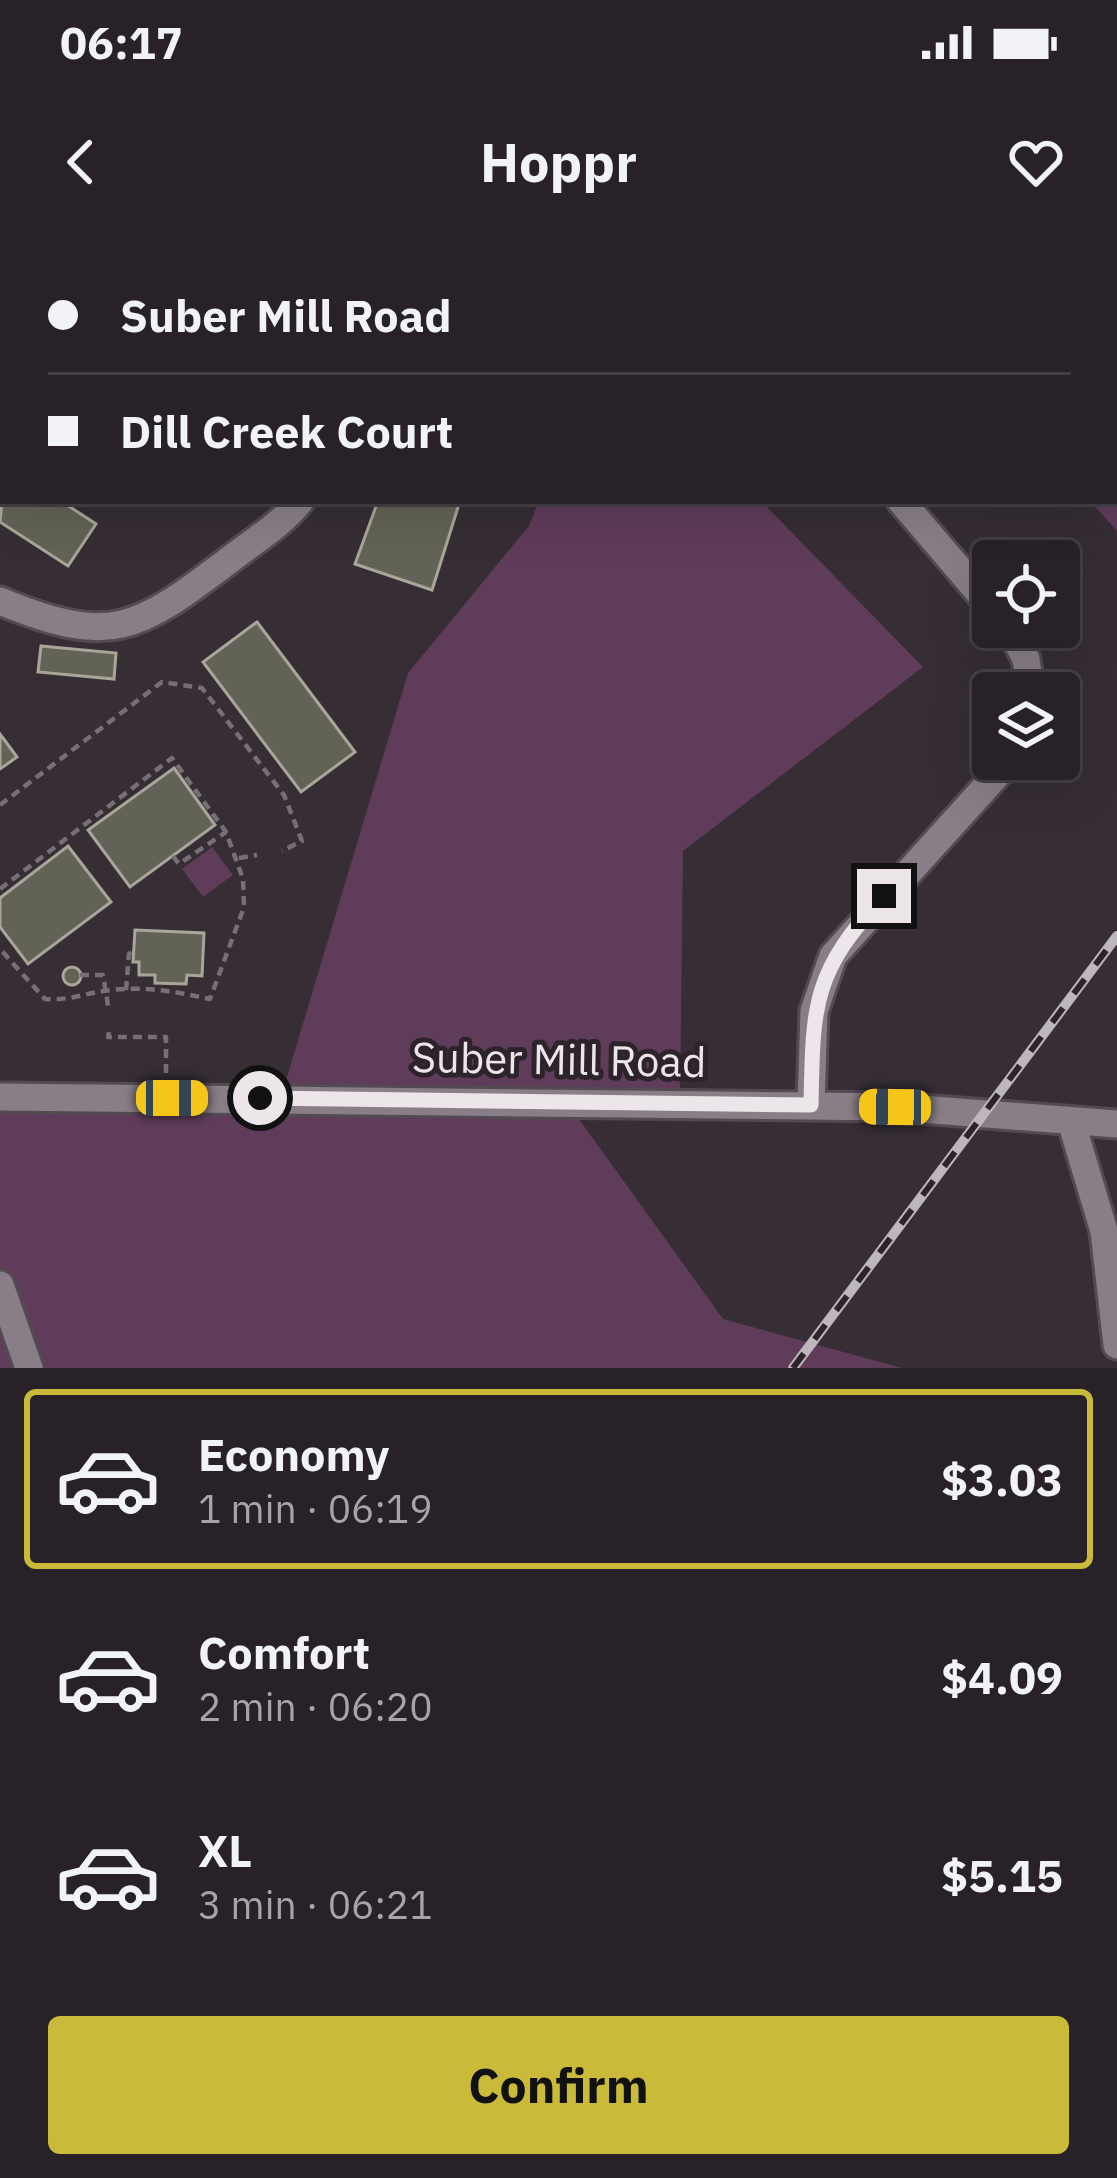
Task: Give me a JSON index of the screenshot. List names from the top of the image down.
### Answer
{
  "streets": {
    "street": ["Suber Mill Road"]
  },
  "page": {
    "status": "06:17",
    "header": "Hoppr",
    "banner": ["Suber Mill Road", "Dill Creek Court"],
    "list": [
      {
        "name": "Economy",
        "note": "1 min · 06:19",
        "value": "$3.03"
      },
      {
        "name": "Comfort",
        "note": "2 min · 06:20",
        "value": "$4.09"
      },
      {
        "name": "XL",
        "note": "3 min · 06:21",
        "value": "$5.15"
      }
    ],
    "buttons": "Confirm"
  }
}
